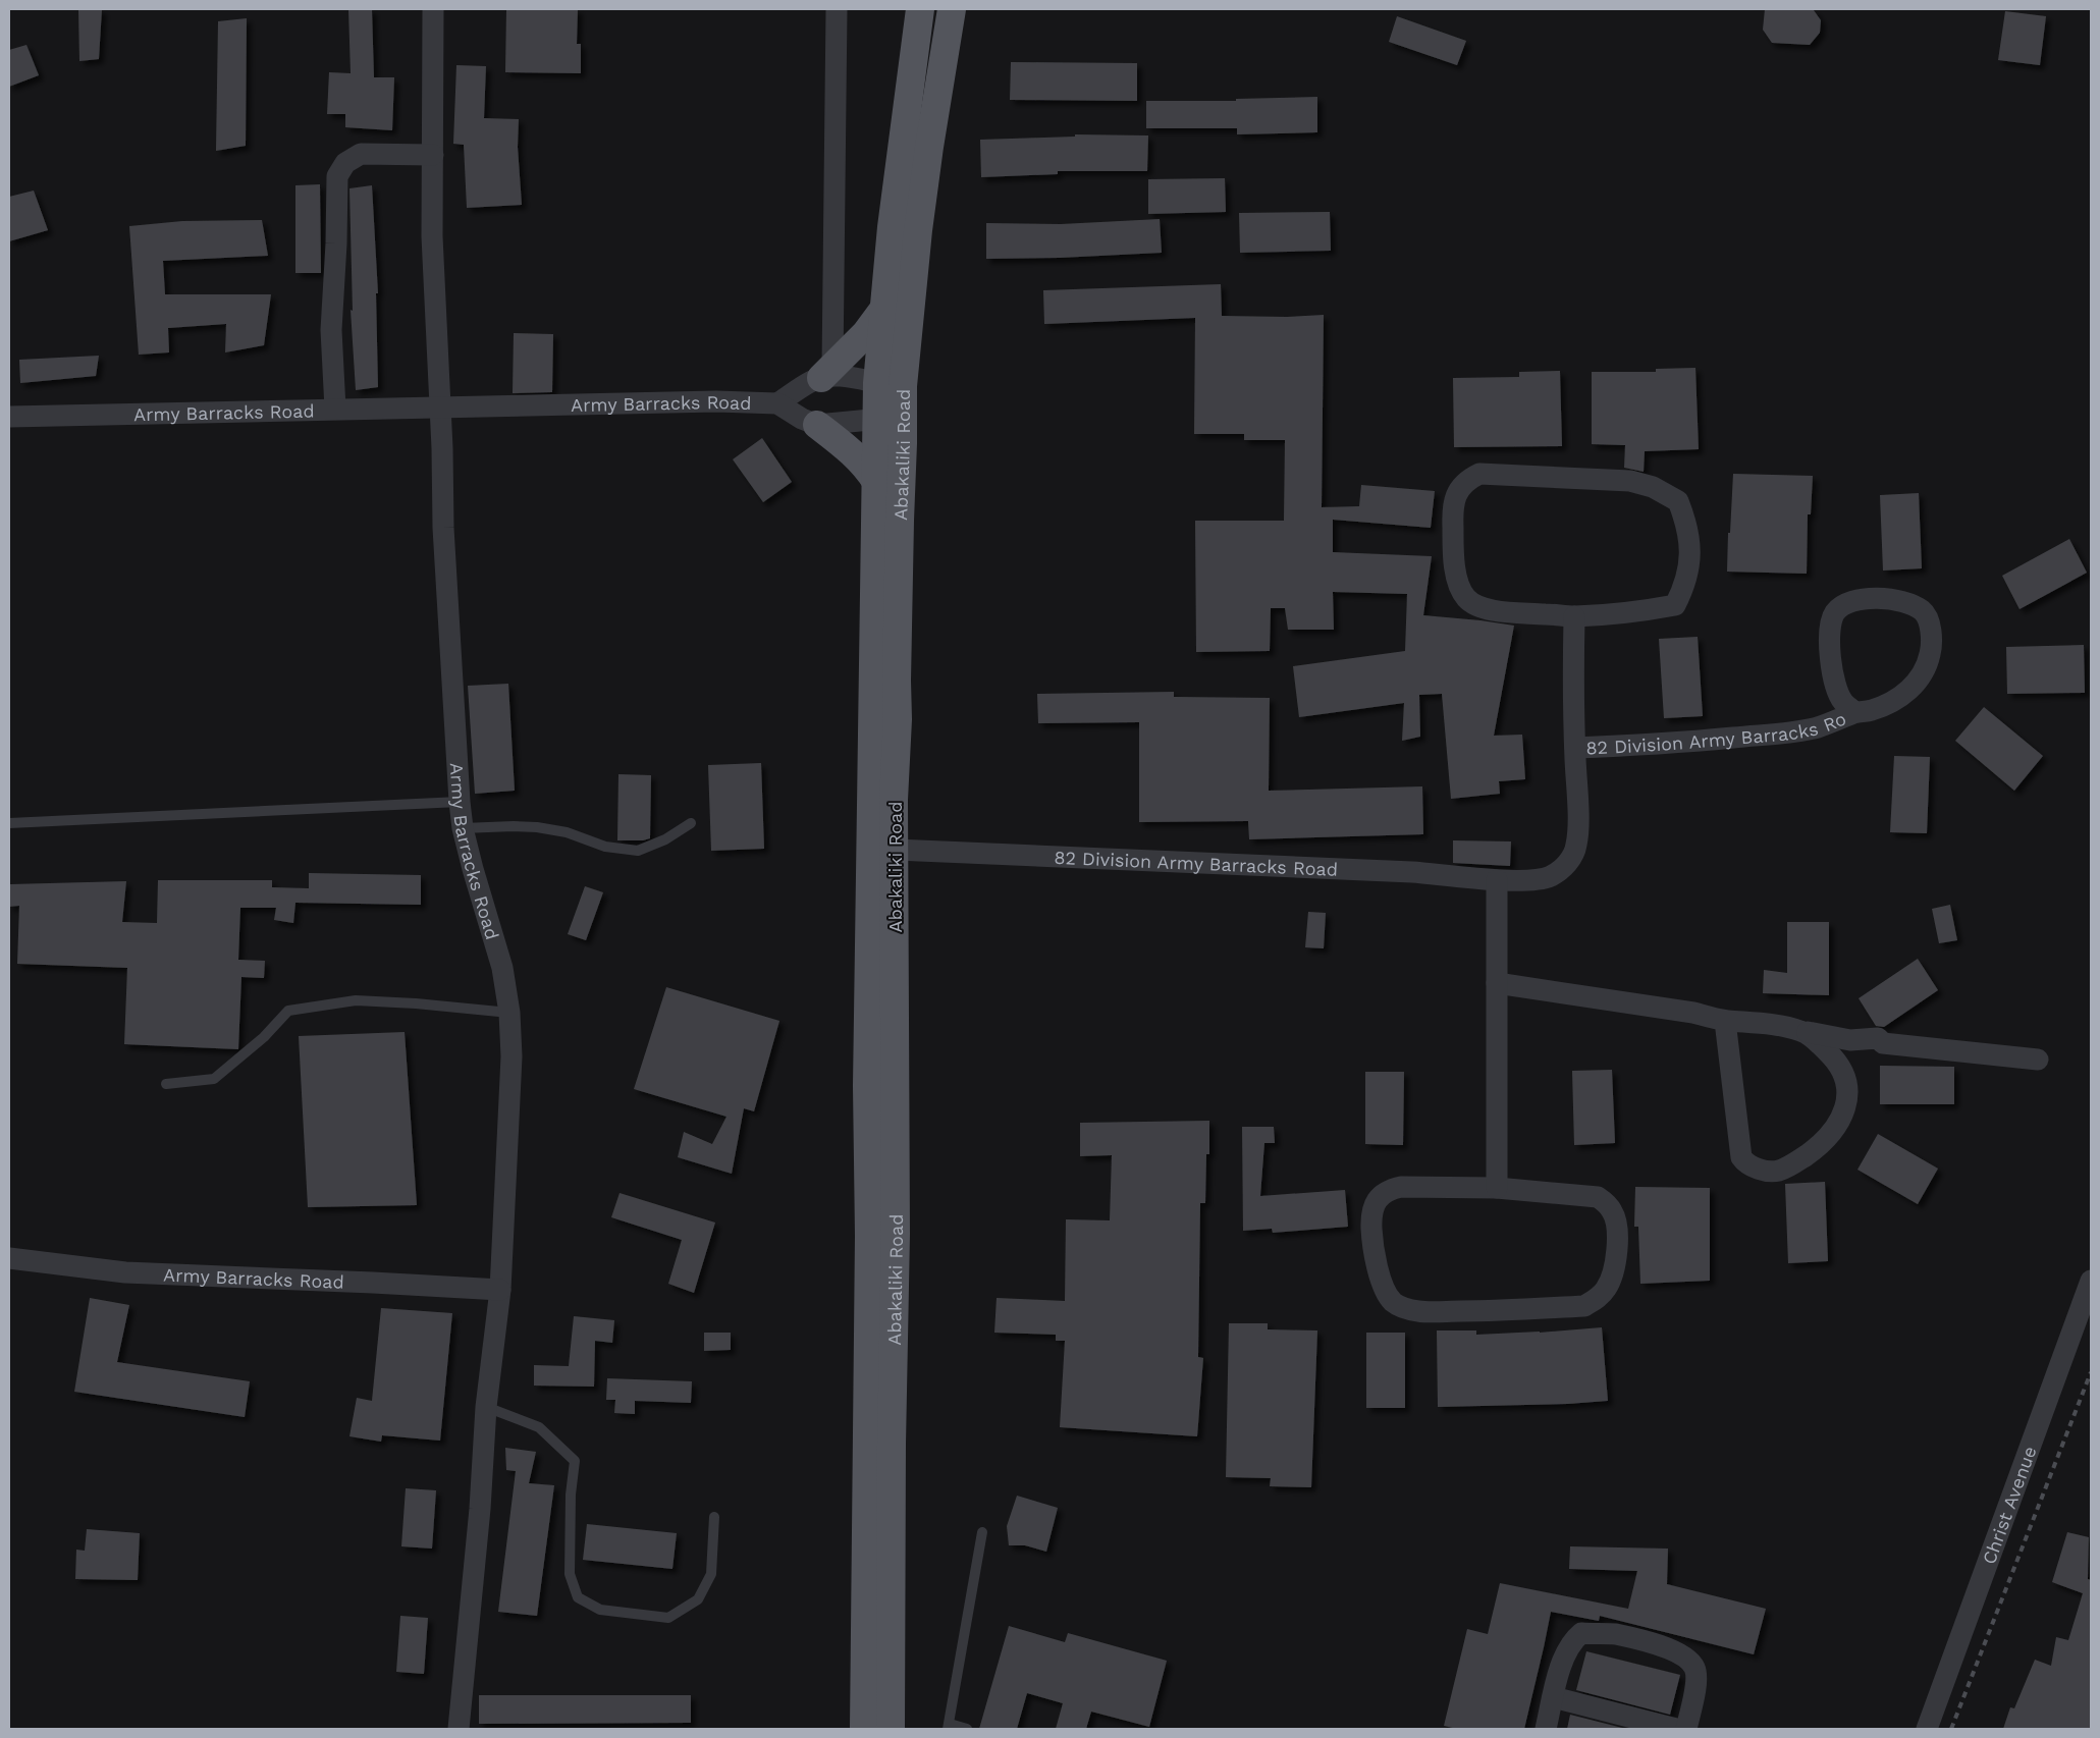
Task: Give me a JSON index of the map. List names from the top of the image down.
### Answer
{
  "streets": {
    "main road": ["Abakaliki Road"],
    "street": [
      "Army Barracks Road",
      "82 Division Army Barracks Ro",
      "82 Division Army Barracks Road",
      "Christ Avenue"
    ]
  },
  "crossings": [
    ["Abakaliki Road", "82 Division Army Barracks Road"],
    ["82 Division Army Barracks Ro", "82 Division Army Barracks Road"]
  ]
}
